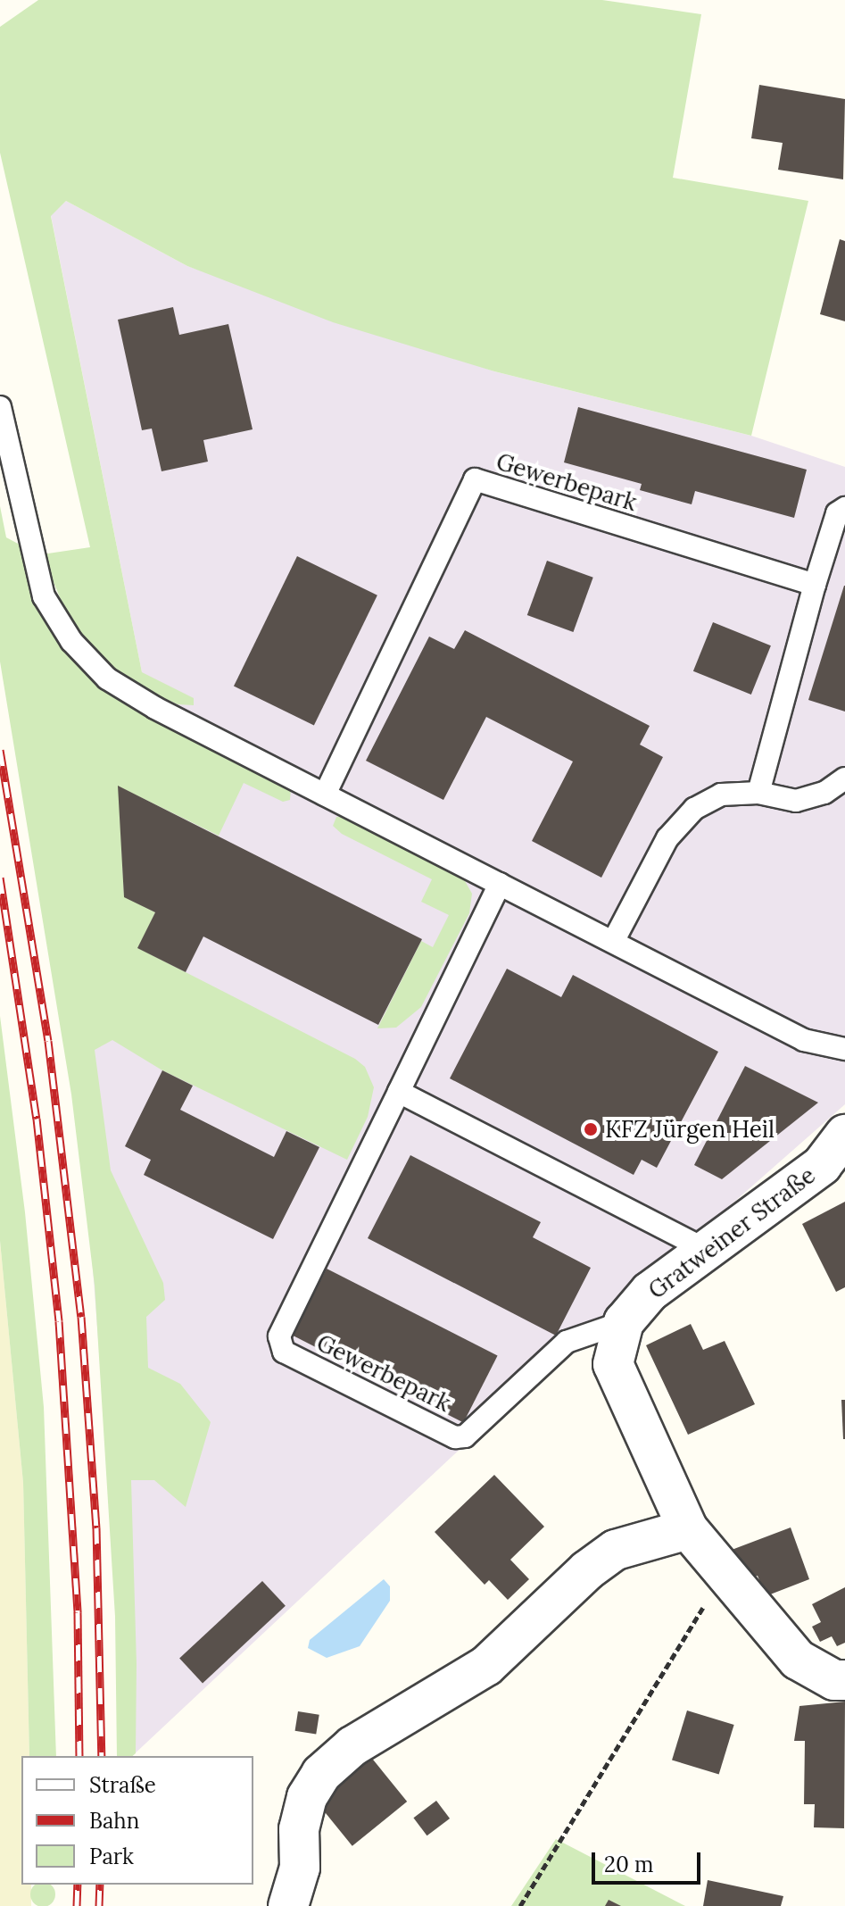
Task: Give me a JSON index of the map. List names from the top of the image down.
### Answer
{
  "streets": {
    "street": ["Gratweiner Straße"],
    "lane": ["Gewerbepark"]
  },
  "crossings": [
    ["Gewerbepark", "Gratweiner Straße"]
  ],
  "places": ["KFZ Jürgen Heil"],
  "legend": ["Straße", "Bahn", "Park"],
  "scale_bar": "20 m"
}
